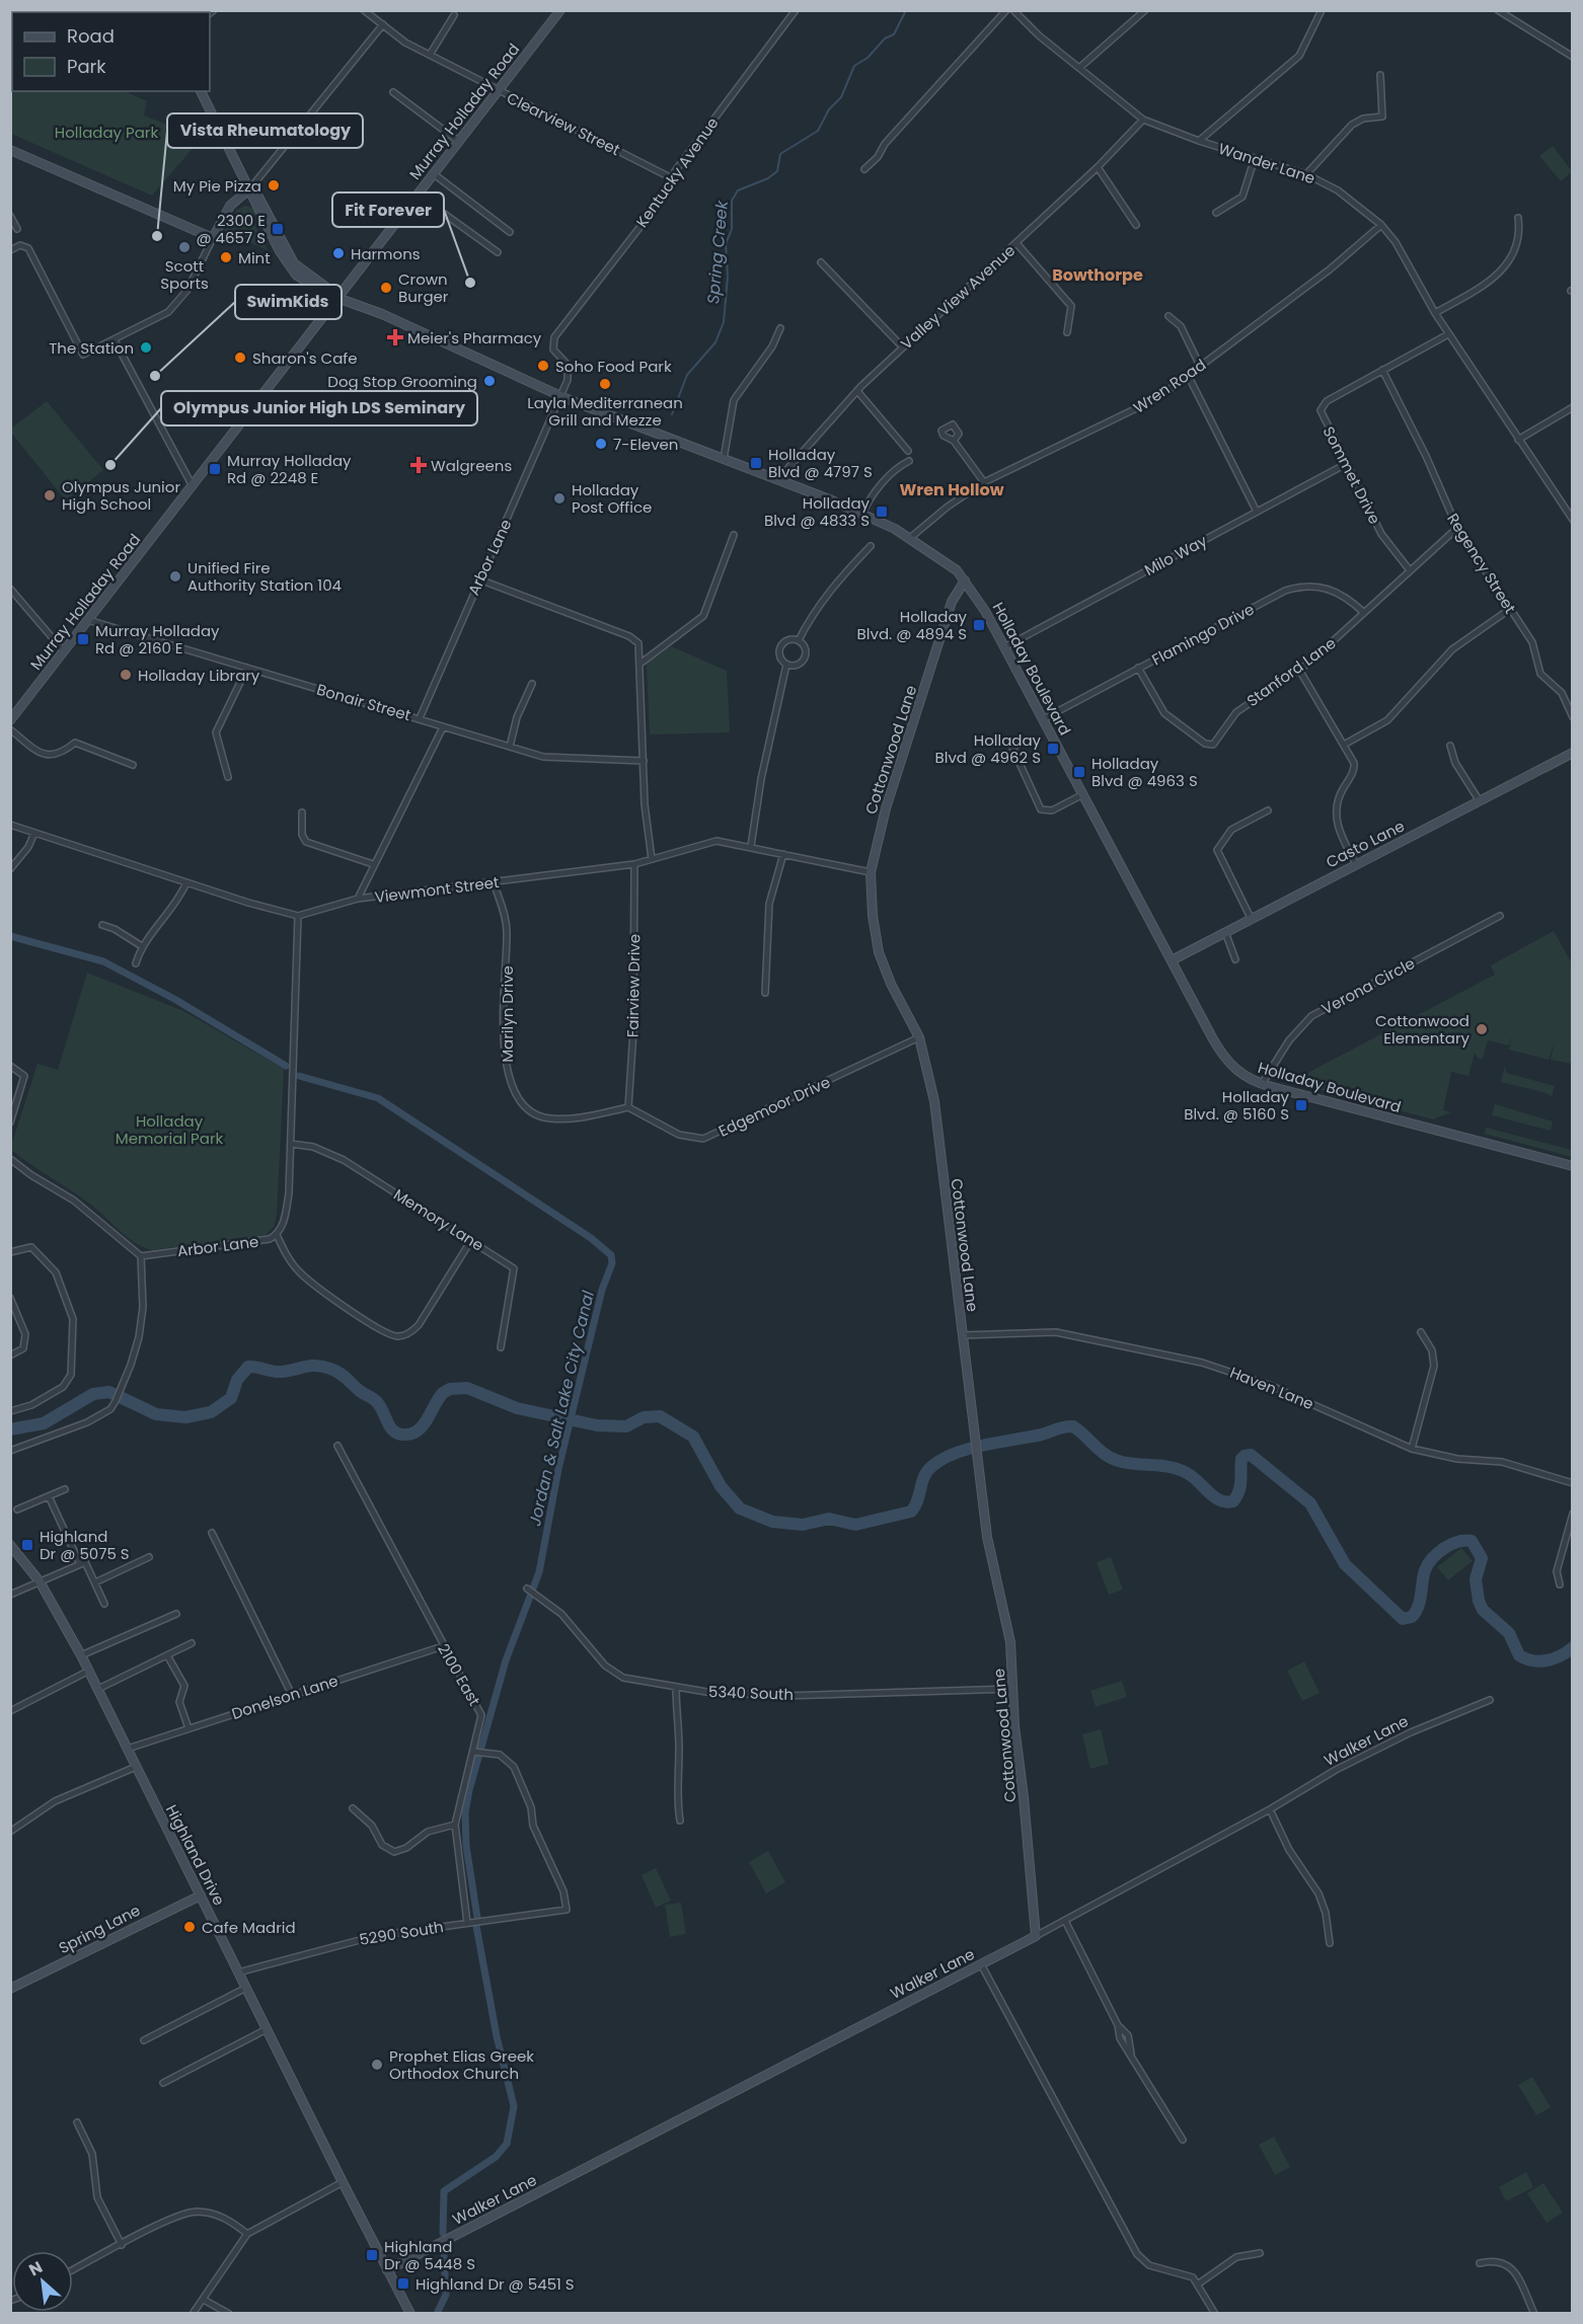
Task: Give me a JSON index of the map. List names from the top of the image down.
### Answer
{
  "streets": {
    "street": [
      "Murray Holladay Road",
      "Clearview Street",
      "Wander Lane",
      "Kentucky Avenue",
      "Valley View Avenue",
      "Wren Road",
      "Sommet Drive",
      "Milo Way",
      "Arbor Lane",
      "Regency Street",
      "Flamingo Drive",
      "Holladay Boulevard",
      "Stanford Lane",
      "Bonair Street",
      "Cottonwood Lane",
      "Casto Lane",
      "Viewmont Street",
      "Fairview Drive",
      "Verona Circle",
      "Marilyn Drive",
      "Edgemoor Drive",
      "Memory Lane",
      "Haven Lane",
      "2100 East",
      "5340 South",
      "Donelson Lane",
      "Walker Lane",
      "Highland Drive",
      "Spring Lane",
      "5290 South"
    ]
  },
  "crossings": [
    ["Murray Holladay Road", "Clearview Street"],
    ["Murray Holladay Road", "Holladay Boulevard"],
    ["Murray Holladay Road", "Bonair Street"],
    ["Clearview Street", "Kentucky Avenue"],
    ["Wander Lane", "Valley View Avenue"],
    ["Wander Lane", "Wren Road"],
    ["Wander Lane", "Sommet Drive"],
    ["Kentucky Avenue", "Arbor Lane"],
    ["Kentucky Avenue", "Holladay Boulevard"],
    ["Valley View Avenue", "Holladay Boulevard"],
    ["Wren Road", "Holladay Boulevard"],
    ["Sommet Drive", "Milo Way"],
    ["Sommet Drive", "Regency Street"],
    ["Sommet Drive", "Stanford Lane"],
    ["Milo Way", "Holladay Boulevard"],
    ["Arbor Lane", "Holladay Boulevard"],
    ["Arbor Lane", "Bonair Street"],
    ["Arbor Lane", "Viewmont Street"],
    ["Arbor Lane", "Memory Lane"],
    ["Regency Street", "Stanford Lane"],
    ["Flamingo Drive", "Holladay Boulevard"],
    ["Flamingo Drive", "Stanford Lane"],
    ["Holladay Boulevard", "Cottonwood Lane"],
    ["Holladay Boulevard", "Casto Lane"],
    ["Holladay Boulevard", "Verona Circle"],
    ["Cottonwood Lane", "Viewmont Street"],
    ["Cottonwood Lane", "Edgemoor Drive"],
    ["Cottonwood Lane", "Haven Lane"],
    ["Cottonwood Lane", "5340 South"],
    ["Cottonwood Lane", "Walker Lane"],
    ["Viewmont Street", "Fairview Drive"],
    ["Viewmont Street", "Marilyn Drive"],
    ["Fairview Drive", "Marilyn Drive"],
    ["Fairview Drive", "Edgemoor Drive"],
    ["Marilyn Drive", "Edgemoor Drive"],
    ["2100 East", "Donelson Lane"],
    ["2100 East", "5290 South"],
    ["Donelson Lane", "Highland Drive"],
    ["Walker Lane", "Highland Drive"],
    ["Highland Drive", "Spring Lane"],
    ["Highland Drive", "5290 South"]
  ],
  "districts": ["Bowthorpe", "Wren Hollow"],
  "water": ["Spring Creek", "Jordan & Salt Lake City Canal"],
  "parks": ["Holladay Park", "Holladay Memorial Park"],
  "places": {
    "other": [
      "My Pie Pizza",
      "Vista Rheumatology",
      "Scott Sports",
      "Harmons",
      "Mint",
      "Fit Forever",
      "Crown Burger",
      "The Station",
      "Sharon's Cafe",
      "Soho Food Park",
      "SwimKids",
      "Dog Stop Grooming",
      "Layla Mediterranean Grill and Mezze",
      "7-Eleven",
      "Olympus Junior High LDS Seminary",
      "Olympus Junior High School",
      "Holladay Post Office",
      "Unified Fire Authority Station 104",
      "Holladay Library",
      "Cottonwood Elementary",
      "Cafe Madrid",
      "Prophet Elias Greek Orthodox Church"
    ],
    "transit": [
      "2300 E @ 4657 S",
      "Holladay Blvd @ 4797 S",
      "Murray Holladay Rd @ 2248 E",
      "Holladay Blvd @ 4833 S",
      "Holladay Blvd. @ 4894 S",
      "Murray Holladay Rd @ 2160 E",
      "Holladay Blvd @ 4962 S",
      "Holladay Blvd @ 4963 S",
      "Holladay Blvd. @ 5160 S",
      "Highland Dr @ 5075 S",
      "Highland Dr @ 5448 S",
      "Highland Dr @ 5451 S"
    ],
    "health": ["Meier's Pharmacy", "Walgreens"]
  },
  "legend": ["Road", "Park"],
  "north": "top left"
}
